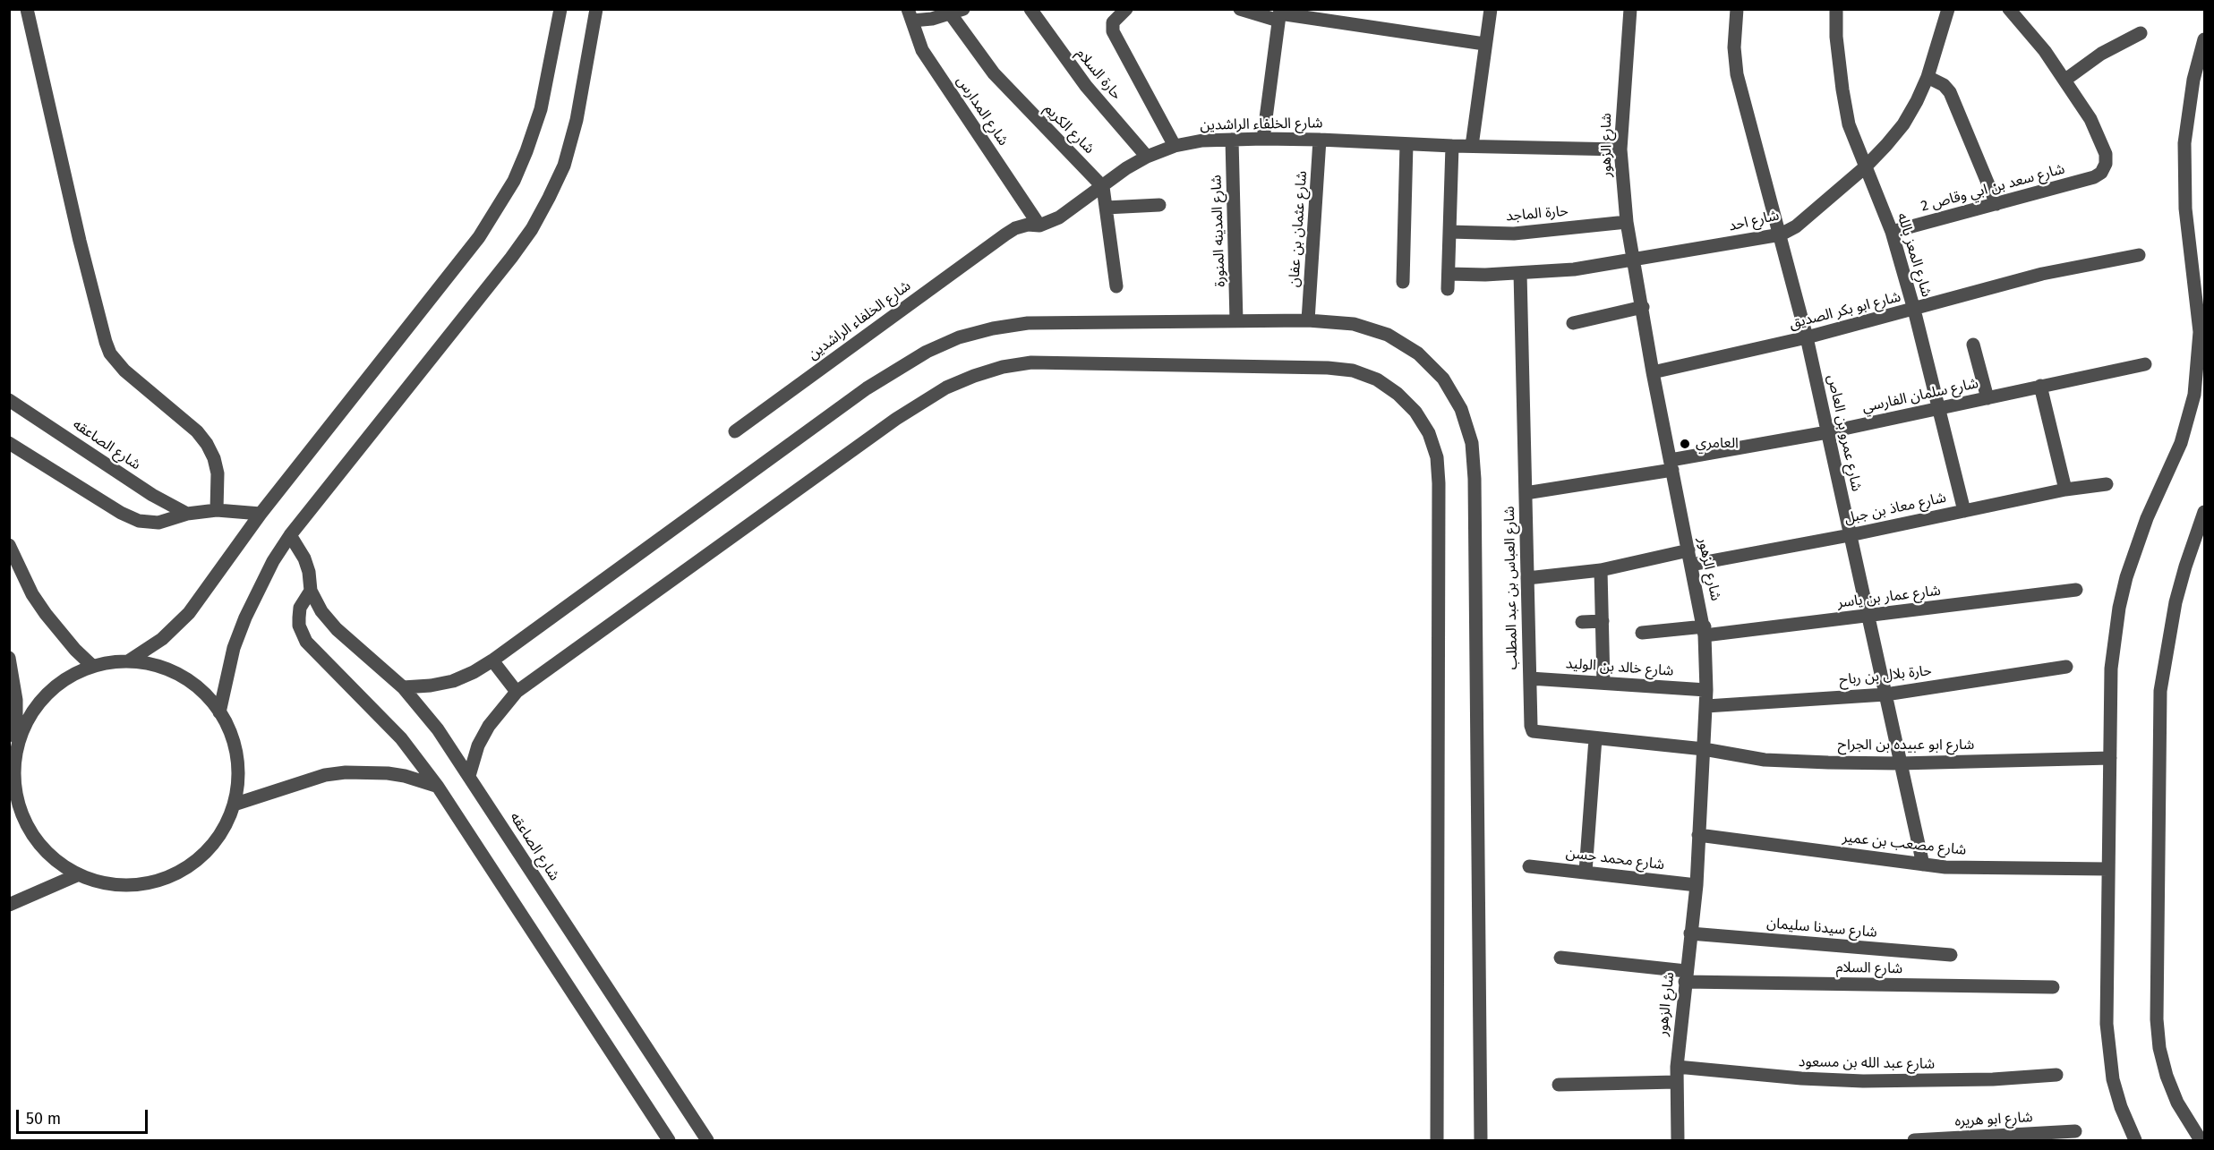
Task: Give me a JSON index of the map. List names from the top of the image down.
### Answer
{
  "streets": {
    "street": [
      "حارة السلام",
      "شارع المدارس",
      "شارع الخلفاء الراشدين",
      "شارع الكريم",
      "شارع الزهور",
      "شارع سعد بن ابي وقاص 2",
      "حارة الماجد",
      "شارع احد",
      "شارع عثمان بن عفان",
      "شارع المدينه المنورة",
      "شارع المعز بالله",
      "شارع ابو بكر الصديق",
      "شارع سلمان الفارسي",
      "شارع عمرو بن العاص",
      "شارع الصاعقه",
      "شارع معاذ بن جبل",
      "شارع العباس بن عبد المطلب",
      "شارع عمار بن ياسر",
      "شارع خالد بن الوليد",
      "حارة بلال بن رباح",
      "شارع ابو عبيده بن الجراح",
      "شارع مصعب بن عمير",
      "شارع محمد حسن",
      "شارع سيدنا سليمان",
      "شارع السلام",
      "شارع عبد الله بن مسعود",
      "شارع ابو هريره"
    ]
  },
  "crossings": [
    ["حارة السلام", "شارع الخلفاء الراشدين"],
    ["شارع المدارس", "شارع الخلفاء الراشدين"],
    ["شارع الخلفاء الراشدين", "شارع الكريم"],
    ["شارع الخلفاء الراشدين", "شارع الزهور"],
    ["شارع الخلفاء الراشدين", "شارع عثمان بن عفان"],
    ["شارع الخلفاء الراشدين", "شارع المدينه المنورة"],
    ["شارع الزهور", "حارة الماجد"],
    ["شارع الزهور", "شارع احد"],
    ["شارع الزهور", "شارع ابو بكر الصديق"],
    ["شارع الزهور", "شارع سلمان الفارسي"],
    ["شارع الزهور", "شارع معاذ بن جبل"],
    ["شارع الزهور", "شارع العباس بن عبد المطلب"],
    ["شارع الزهور", "شارع عمار بن ياسر"],
    ["شارع الزهور", "شارع خالد بن الوليد"],
    ["شارع الزهور", "حارة بلال بن رباح"],
    ["شارع الزهور", "شارع ابو عبيده بن الجراح"],
    ["شارع الزهور", "شارع مصعب بن عمير"],
    ["شارع الزهور", "شارع محمد حسن"],
    ["شارع الزهور", "شارع سيدنا سليمان"],
    ["شارع الزهور", "شارع السلام"],
    ["شارع الزهور", "شارع عبد الله بن مسعود"],
    ["شارع سعد بن ابي وقاص 2", "شارع المعز بالله"],
    ["شارع احد", "شارع المعز بالله"],
    ["شارع احد", "شارع عمرو بن العاص"],
    ["شارع احد", "شارع العباس بن عبد المطلب"],
    ["شارع المعز بالله", "شارع ابو بكر الصديق"],
    ["شارع المعز بالله", "شارع سلمان الفارسي"],
    ["شارع المعز بالله", "شارع معاذ بن جبل"],
    ["شارع ابو بكر الصديق", "شارع عمرو بن العاص"],
    ["شارع سلمان الفارسي", "شارع عمرو بن العاص"],
    ["شارع سلمان الفارسي", "شارع العباس بن عبد المطلب"],
    ["شارع عمرو بن العاص", "شارع معاذ بن جبل"],
    ["شارع عمرو بن العاص", "شارع عمار بن ياسر"],
    ["شارع عمرو بن العاص", "حارة بلال بن رباح"],
    ["شارع عمرو بن العاص", "شارع ابو عبيده بن الجراح"],
    ["شارع عمرو بن العاص", "شارع مصعب بن عمير"],
    ["شارع العباس بن عبد المطلب", "شارع خالد بن الوليد"],
    ["شارع العباس بن عبد المطلب", "شارع ابو عبيده بن الجراح"]
  ],
  "places": ["العامري"],
  "scale_bar": "50 m"
}
